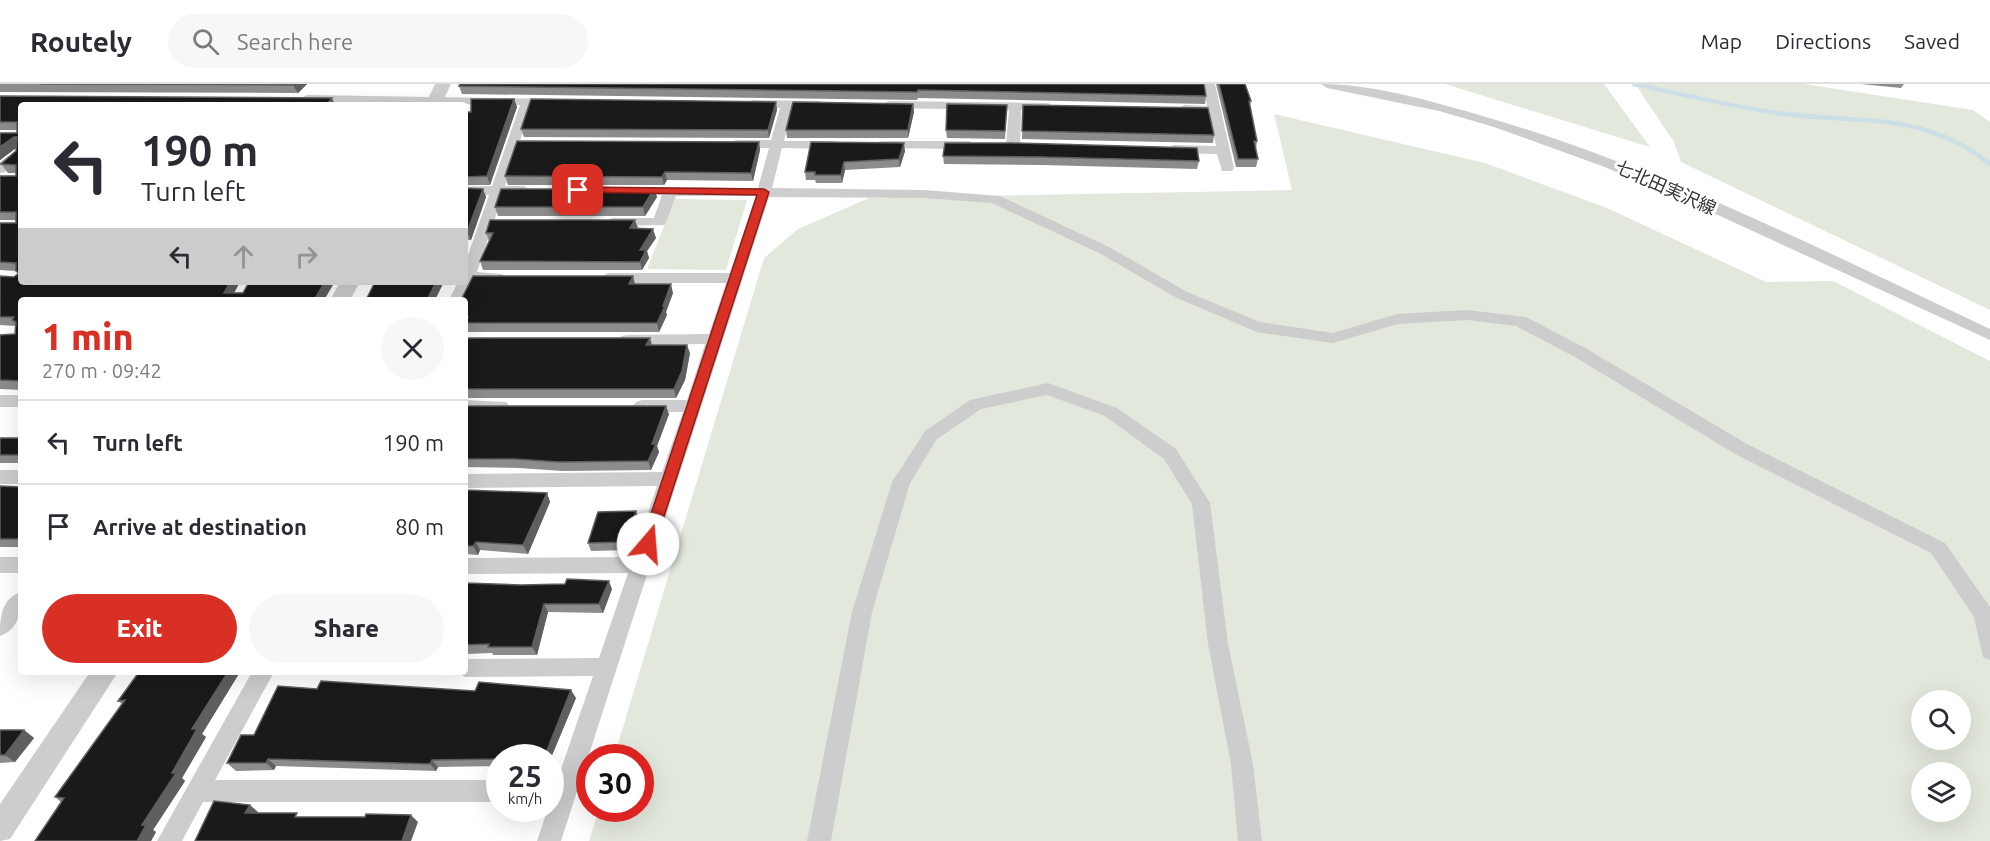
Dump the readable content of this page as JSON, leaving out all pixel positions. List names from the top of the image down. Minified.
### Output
{"streets":{"street":["七北田実沢線"]},"page":{"header":"Routely","search":"Search here","nav":["Map","Directions","Saved"],"turn":["190 m","Turn left"],"heading":["1 min","270 m · 09:42"],"list":[{"name":"Turn left","value":"190 m"},{"name":"Arrive at destination","value":"80 m"}],"buttons":["Exit","Share"],"speed":"25 km/h","limit":"30"}}
